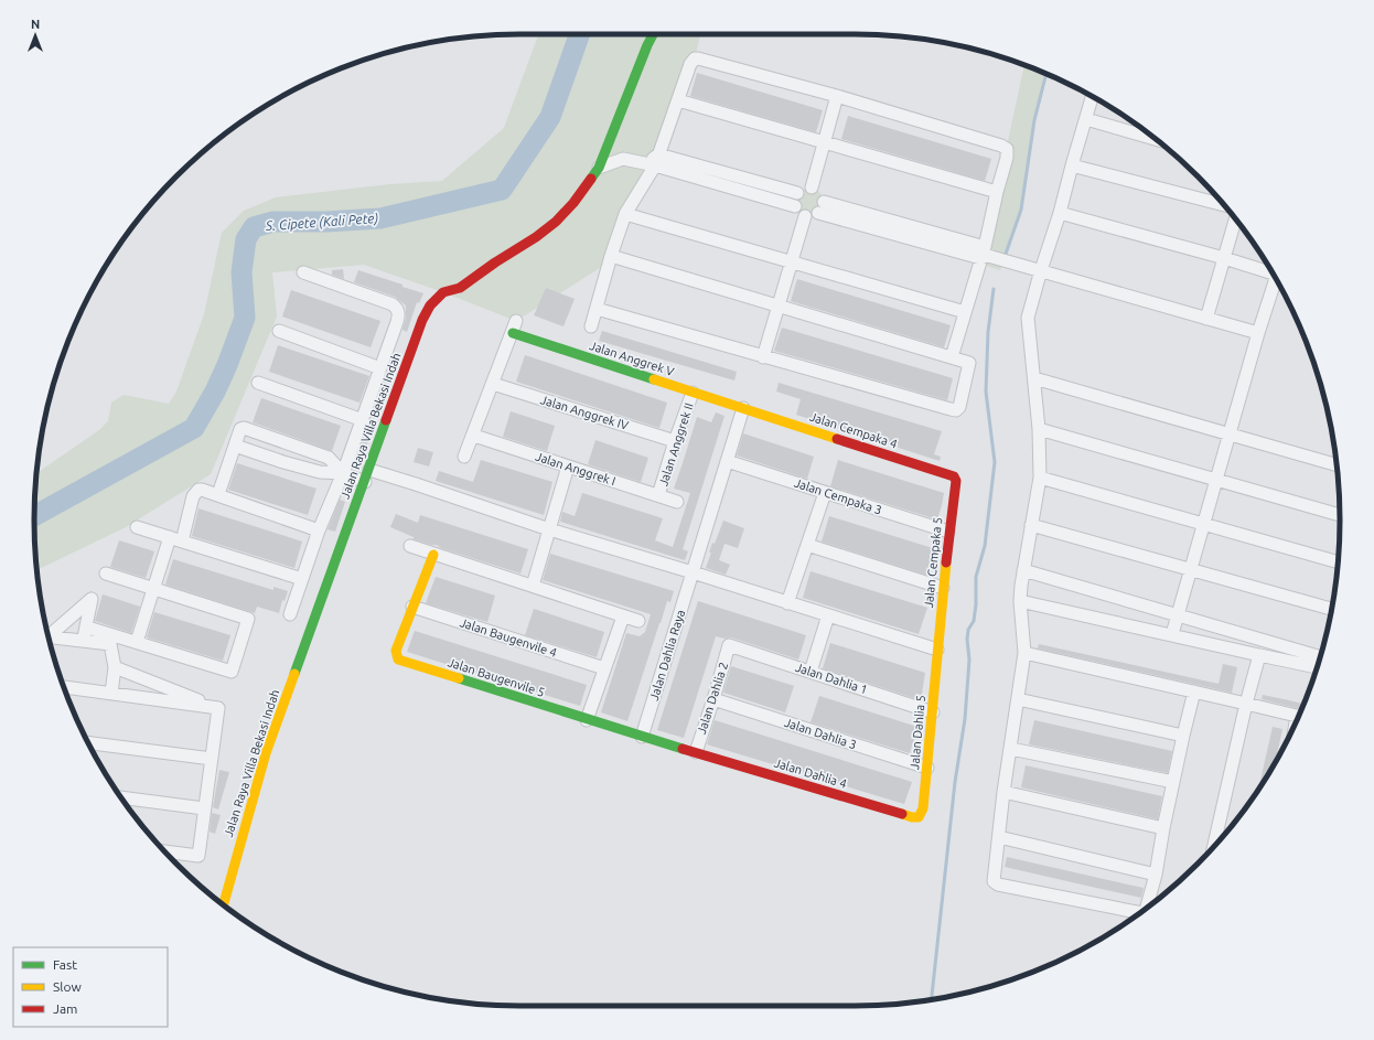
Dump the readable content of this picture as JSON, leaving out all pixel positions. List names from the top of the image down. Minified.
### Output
{"streets":{"street":["Jalan Anggrek V","Jalan Anggrek IV","Jalan Raya Villa Bekasi Indah","Jalan Cempaka 4","Jalan Anggrek II","Jalan Anggrek I","Jalan Cempaka 3","Jalan Cempaka 5","Jalan Baugenvile 4","Jalan Dahlia Raya","Jalan Baugenvile 5","Jalan Dahlia 1","Jalan Dahlia 2","Jalan Dahlia 5","Jalan Dahlia 3","Jalan Dahlia 4"]},"crossings":[["Jalan Anggrek V","Jalan Cempaka 4"],["Jalan Anggrek V","Jalan Anggrek II"],["Jalan Anggrek V","Jalan Dahlia Raya"],["Jalan Anggrek IV","Jalan Anggrek II"],["Jalan Cempaka 4","Jalan Cempaka 5"],["Jalan Cempaka 4","Jalan Dahlia Raya"],["Jalan Anggrek II","Jalan Anggrek I"],["Jalan Cempaka 3","Jalan Cempaka 5"],["Jalan Cempaka 3","Jalan Dahlia Raya"],["Jalan Cempaka 5","Jalan Dahlia 5"],["Jalan Baugenvile 4","Jalan Baugenvile 5"],["Jalan Dahlia Raya","Jalan Baugenvile 5"],["Jalan Dahlia Raya","Jalan Dahlia 4"],["Jalan Baugenvile 5","Jalan Dahlia 4"],["Jalan Dahlia 1","Jalan Dahlia 2"],["Jalan Dahlia 1","Jalan Dahlia 5"],["Jalan Dahlia 2","Jalan Dahlia 3"],["Jalan Dahlia 2","Jalan Dahlia 4"],["Jalan Dahlia 5","Jalan Dahlia 3"],["Jalan Dahlia 5","Jalan Dahlia 4"]],"water":["S. Cipete (Kali Pete)"],"legend":["Fast","Slow","Jam"],"north":"top"}
